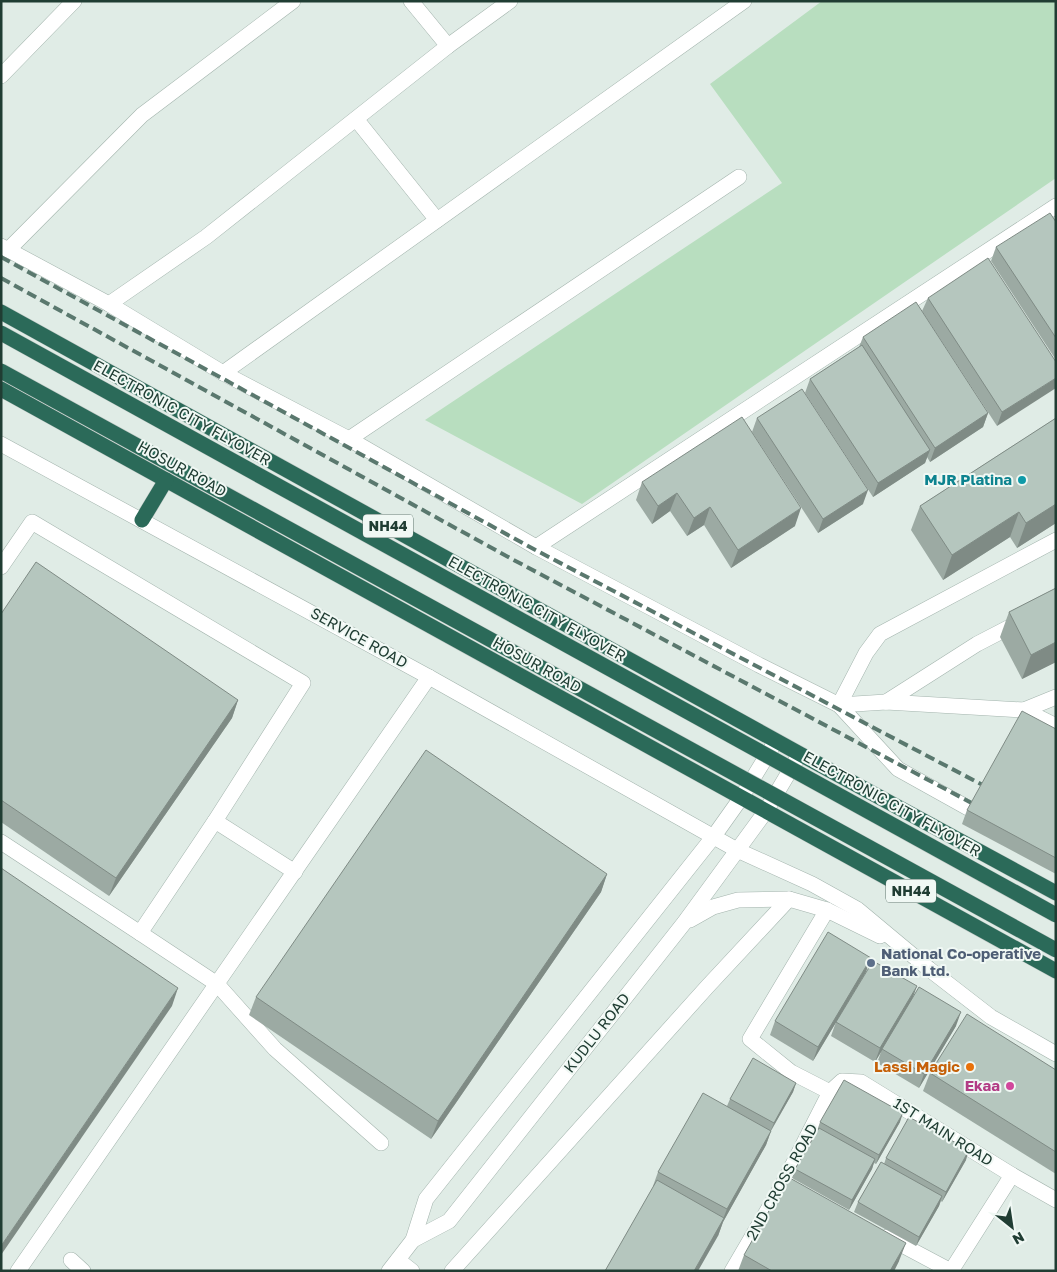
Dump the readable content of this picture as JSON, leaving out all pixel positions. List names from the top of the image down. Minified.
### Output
{"streets":{"highway":["ELECTRONIC CITY FLYOVER","HOSUR ROAD","NH44"],"street":["SERVICE ROAD","KUDLU ROAD","1ST MAIN ROAD","2ND CROSS ROAD"]},"crossings":[["HOSUR ROAD","KUDLU ROAD"],["NH44","KUDLU ROAD"],["SERVICE ROAD","KUDLU ROAD"],["1ST MAIN ROAD","2ND CROSS ROAD"]],"places":["MJR Platina","National Co-operative Bank Ltd.","Lassi Magic","Ekaa"],"north":"bottom right"}
